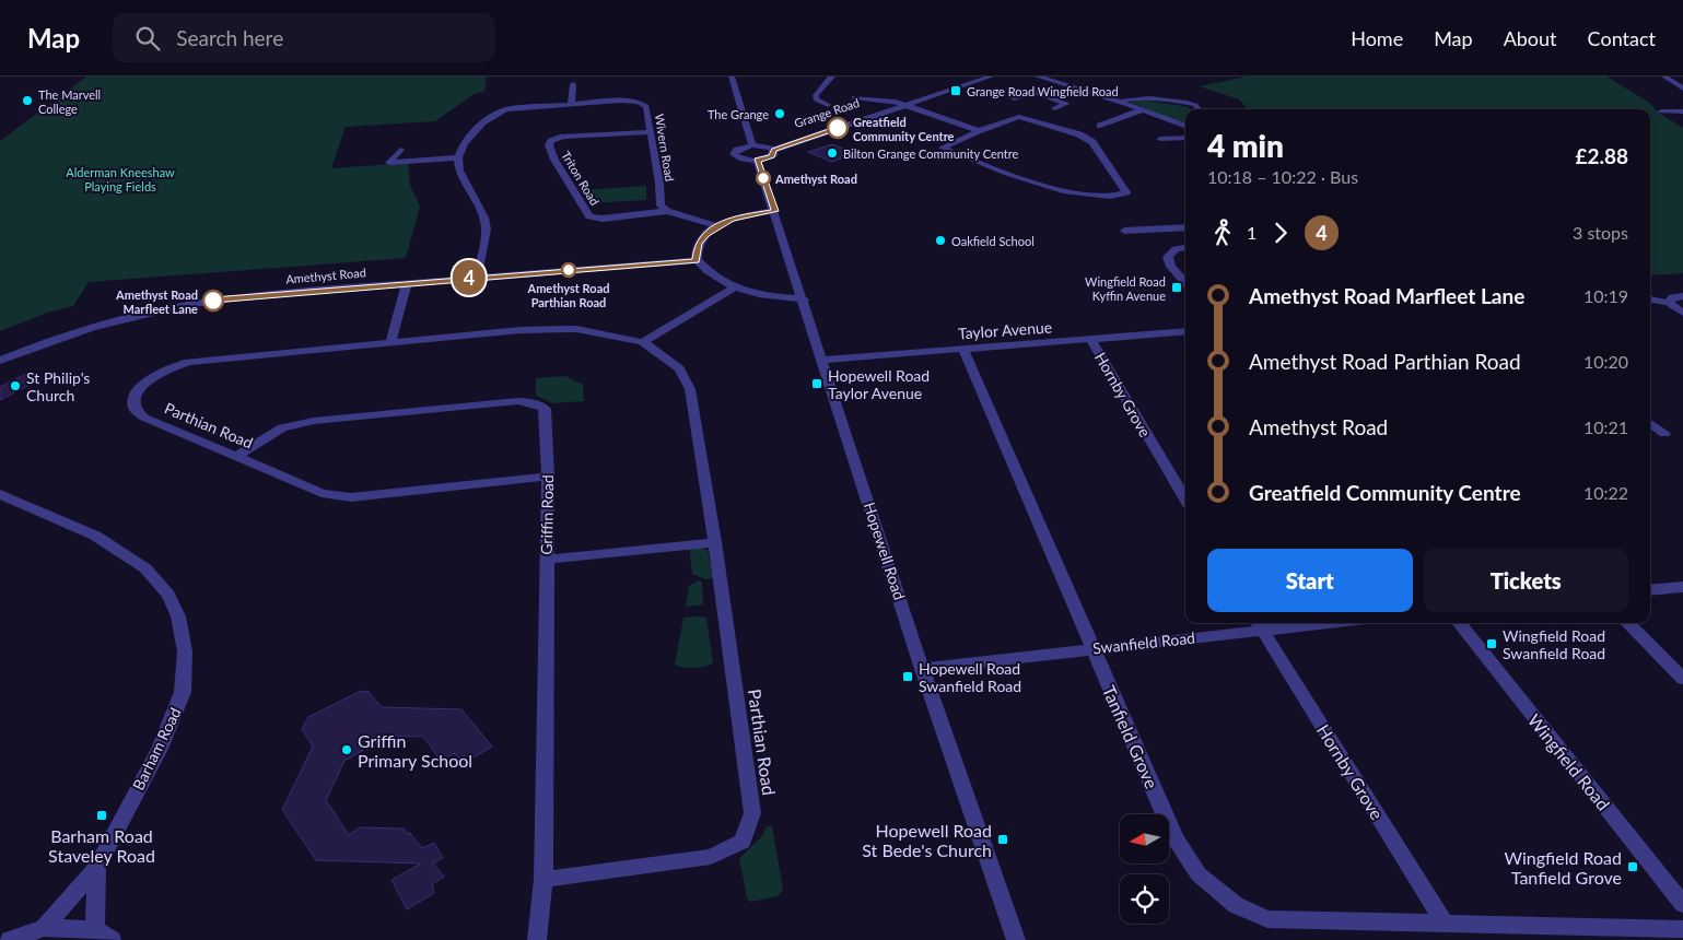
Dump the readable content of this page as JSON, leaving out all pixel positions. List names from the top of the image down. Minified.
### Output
{"streets":{"street":["Grange Road","Wivern Road","Triton Road","Amethyst Road","Taylor Avenue","Hornby Grove","Parthian Road","Griffin Road","Hopewell Road","Swanfield Road","Tanfield Grove","Barham Road","Wingfield Road"]},"crossings":[["Wivern Road","Triton Road"],["Taylor Avenue","Hornby Grove"],["Taylor Avenue","Hopewell Road"],["Taylor Avenue","Tanfield Grove"],["Hornby Grove","Swanfield Road"],["Hornby Grove","Tanfield Grove"],["Parthian Road","Griffin Road"],["Hopewell Road","Swanfield Road"],["Swanfield Road","Tanfield Grove"]],"parks":["Alderman Kneeshaw Playing Fields"],"places":{"transit":["Grange Road Wingfield Road","Wingfield Road Kyffin Avenue","Hopewell Road Taylor Avenue","Wingfield Road Swanfield Road","Hopewell Road Swanfield Road","Barham Road Staveley Road","Hopewell Road St Bede's Church","Wingfield Road Tanfield Grove"],"other":["The Marvell College","The Grange","Greatfield Community Centre","Bilton Grange Community Centre","Amethyst Road","Oakfield School","Amethyst Road Parthian Road","Amethyst Road Marfleet Lane","St Philip's Church","Griffin Primary School"]},"lines":["bus line 4"],"north":"left","page":{"header":"Map","search":"Search here","nav":["Home","Map","About","Contact"],"on_map":"4","heading":["4 min","10:18 – 10:22 · Bus","£2.88"],"legs":["1","4","3 stops"],"list":[{"name":"Amethyst Road Marfleet Lane","value":"10:19"},{"name":"Amethyst Road Parthian Road","value":"10:20"},{"name":"Amethyst Road","value":"10:21"},{"name":"Greatfield Community Centre","value":"10:22"}],"buttons":["Start","Tickets"]}}
